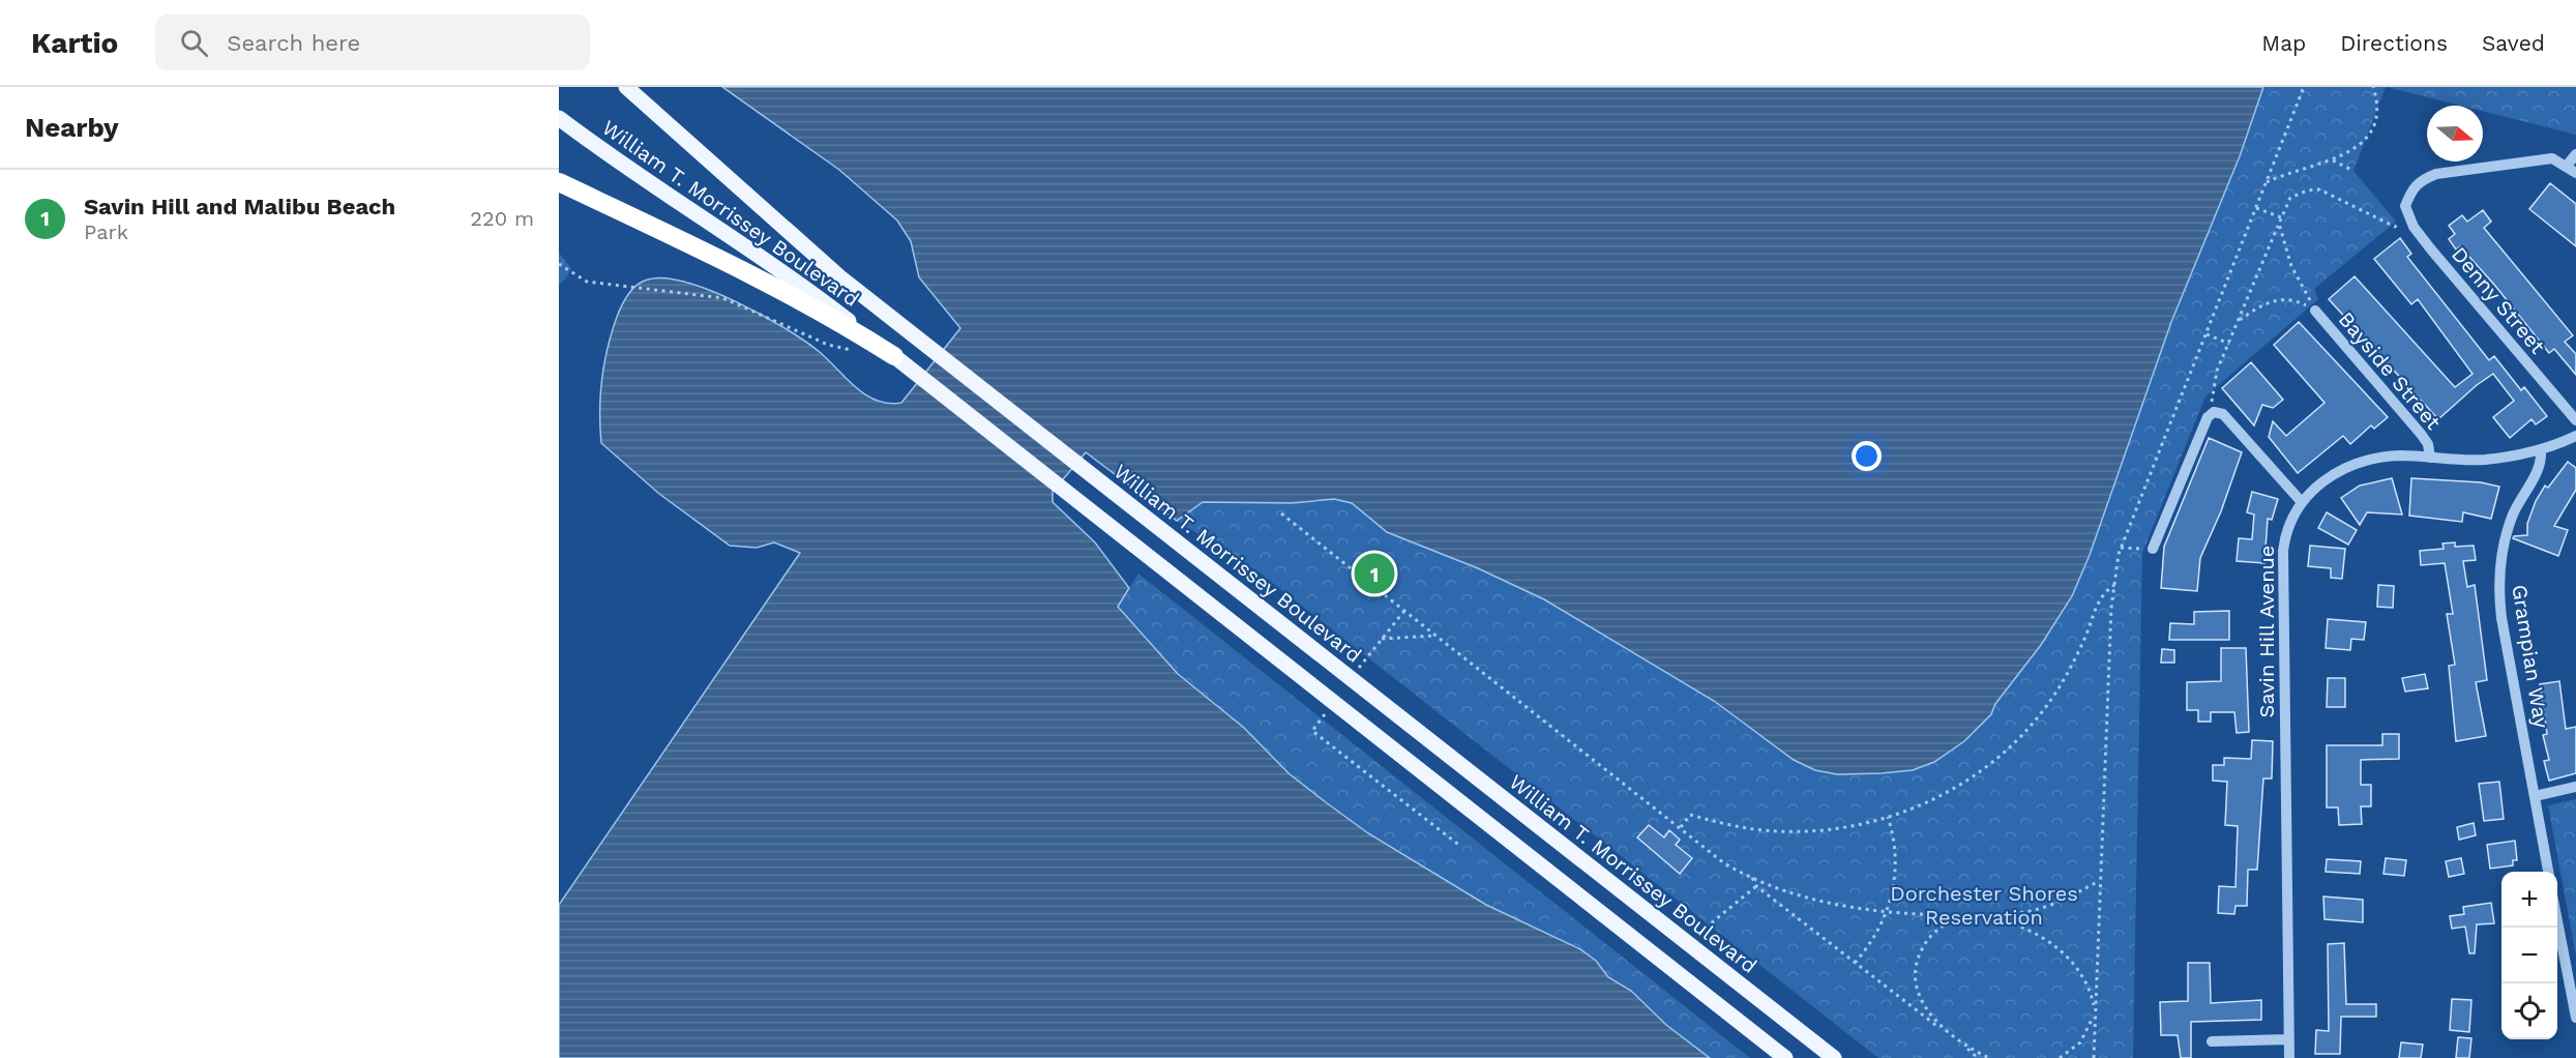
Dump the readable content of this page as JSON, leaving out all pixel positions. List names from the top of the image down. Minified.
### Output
{"streets":{"main road":["William T. Morrissey Boulevard"],"street":["Denny Street","Bayside Street","Savin Hill Avenue","Grampian Way"]},"crossings":[["Bayside Street","Savin Hill Avenue"],["Savin Hill Avenue","Grampian Way"]],"parks":["Dorchester Shores Reservation"],"north":"right","page":{"header":"Kartio","search":"Search here","nav":["Map","Directions","Saved"],"heading":"Nearby","list":[{"mark":"1","name":"Savin Hill and Malibu Beach","note":"Park","value":"220 m"}],"pins":"1","map_buttons":["+","−"]}}
